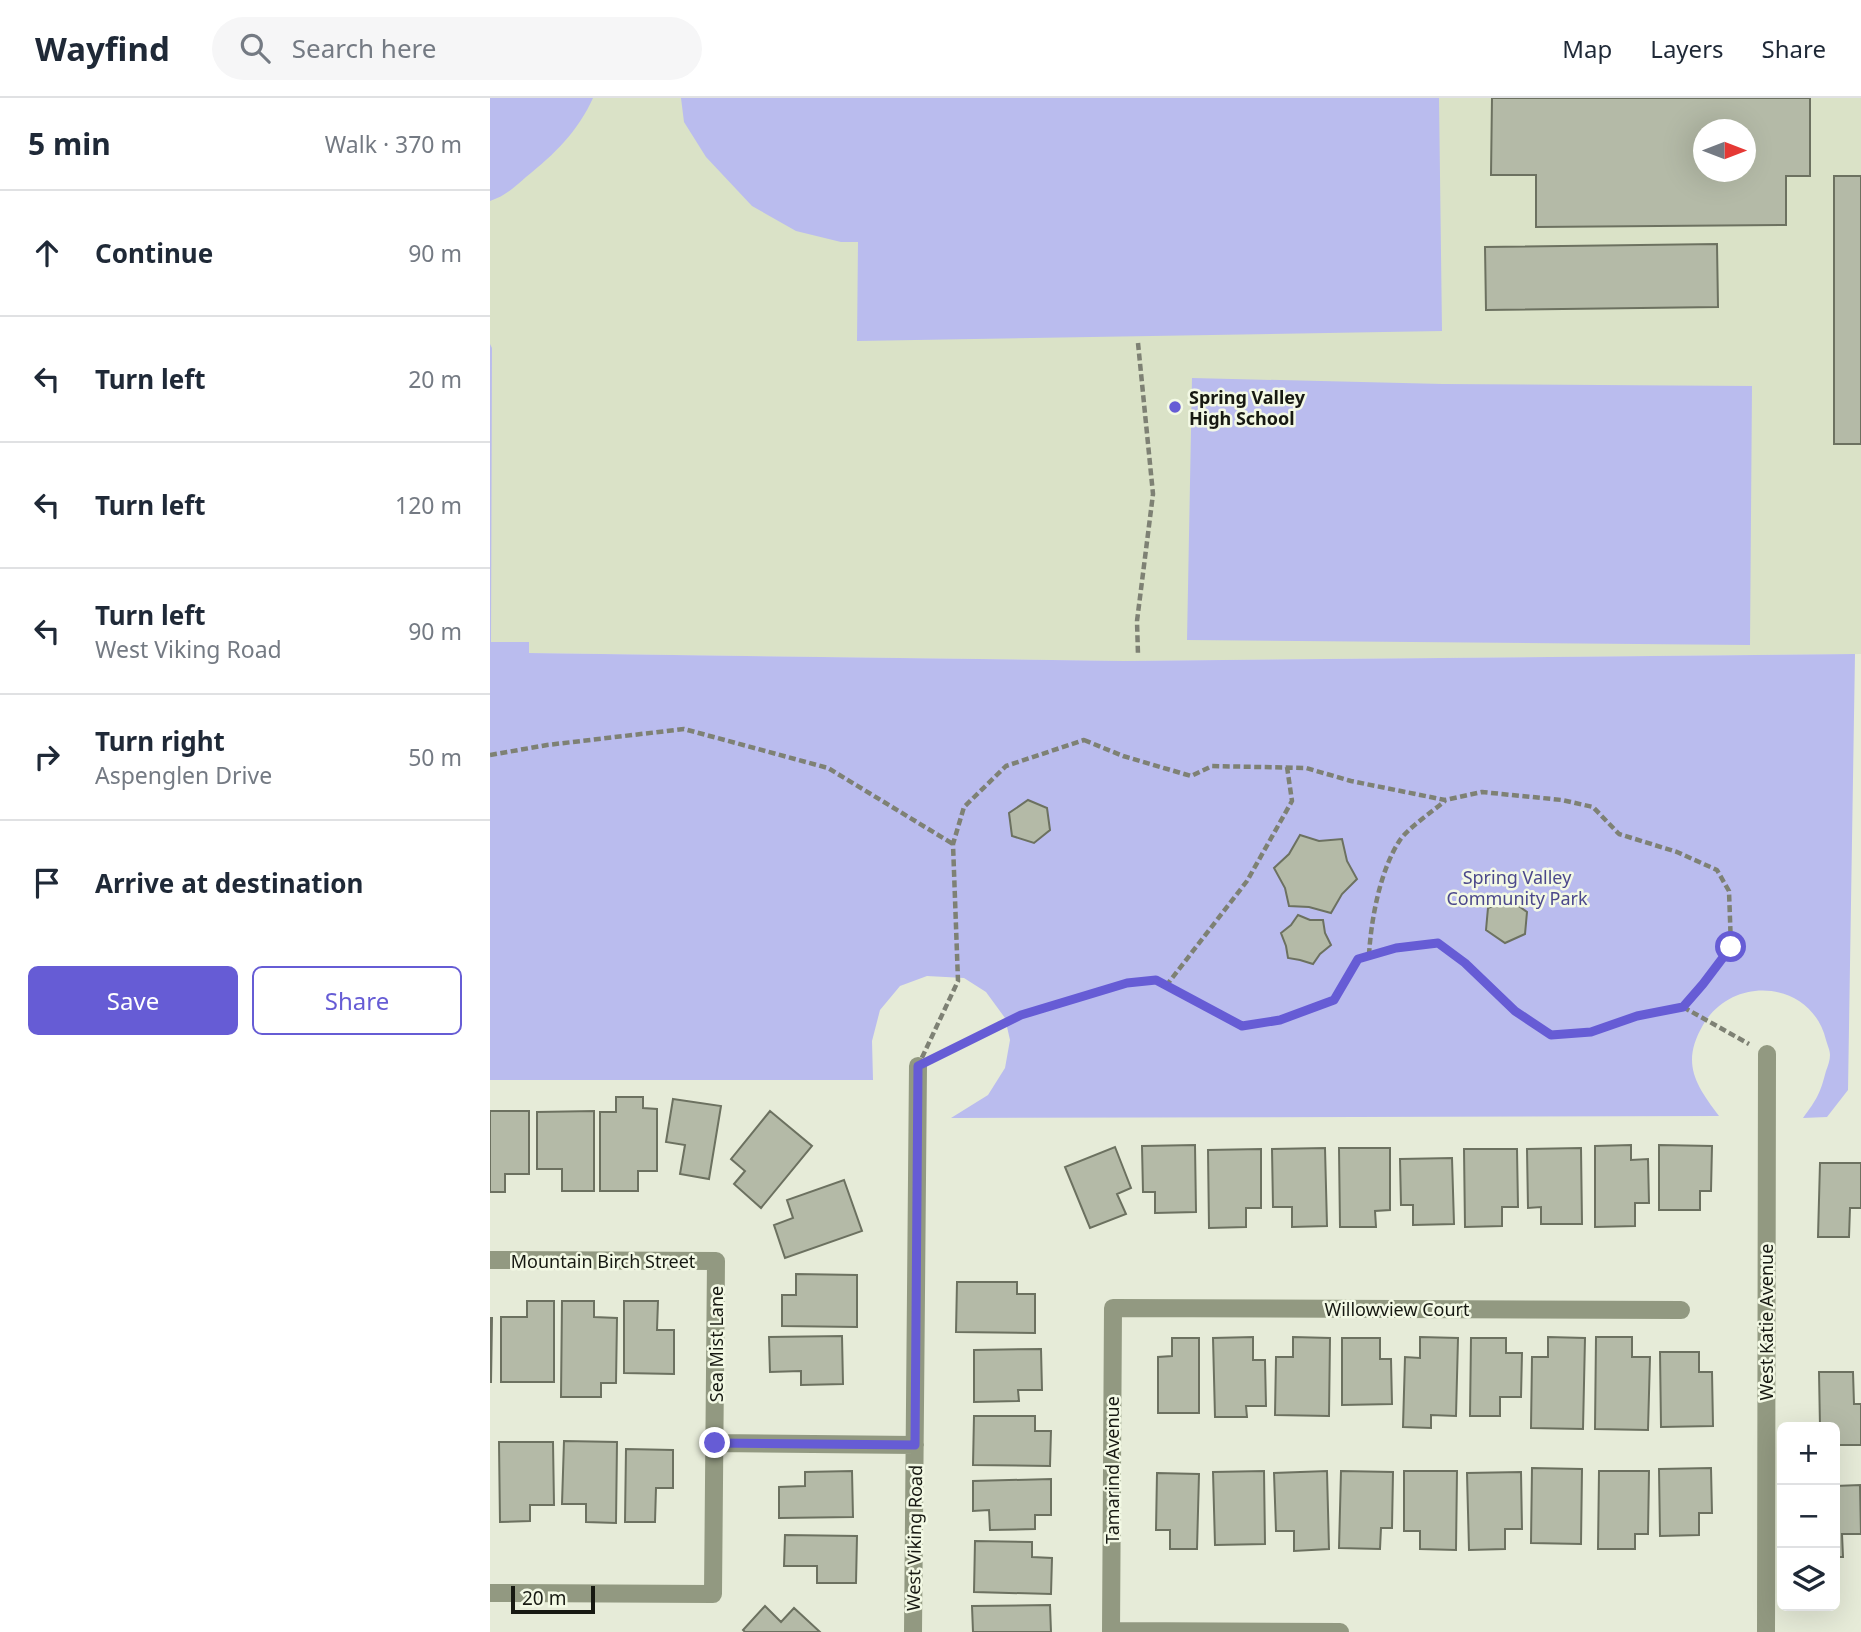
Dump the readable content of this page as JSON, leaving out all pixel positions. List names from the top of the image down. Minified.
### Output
{"streets":{"street":["Mountain Birch Street","Willowview Court","West Katie Avenue","Sea Mist Lane","Tamarind Avenue","West Viking Road"]},"crossings":[["Mountain Birch Street","Sea Mist Lane"],["Willowview Court","Tamarind Avenue"]],"parks":["Spring Valley Community Park"],"places":["Spring Valley High School"],"scale_bar":"20 m","north":"right","page":{"header":"Wayfind","search":"Search here","nav":["Map","Layers","Share"],"heading":["5 min","Walk · 370 m"],"list":[["Continue","90 m"],["Turn left","20 m"],["Turn left","120 m"],["Turn left","West Viking Road","90 m"],["Turn right","Aspenglen Drive","50 m"],"Arrive at destination"],"buttons":["Save","Share"],"map_buttons":["+","−"],"scale":"20 m"}}
